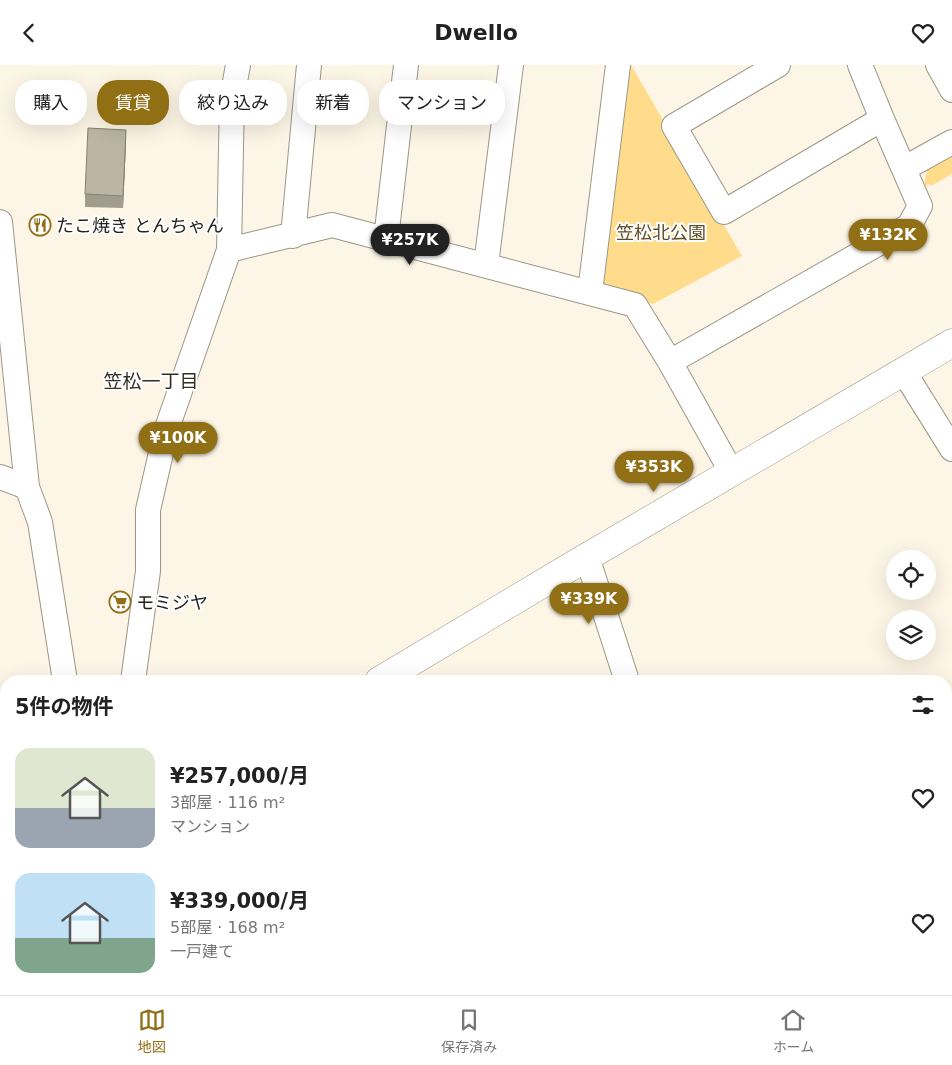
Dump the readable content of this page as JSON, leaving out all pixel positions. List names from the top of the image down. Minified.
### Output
{"districts":["笠松一丁目"],"parks":["笠松北公園"],"places":{"restaurant":["たこ焼き とんちゃん"],"supermarket":["モミジヤ"]},"page":{"header":"Dwello","chip":["購入","賃貸","絞り込み","新着","マンション"],"price":["¥132K","¥257K","¥100K","¥353K","¥339K"],"heading":"5件の物件","list":[{"name":"¥257,000/月","note":"3部屋 · 116 m² · マンション"},{"name":"¥339,000/月","note":"5部屋 · 168 m² · 一戸建て"}],"tabs":["地図","保存済み","ホーム"]}}
